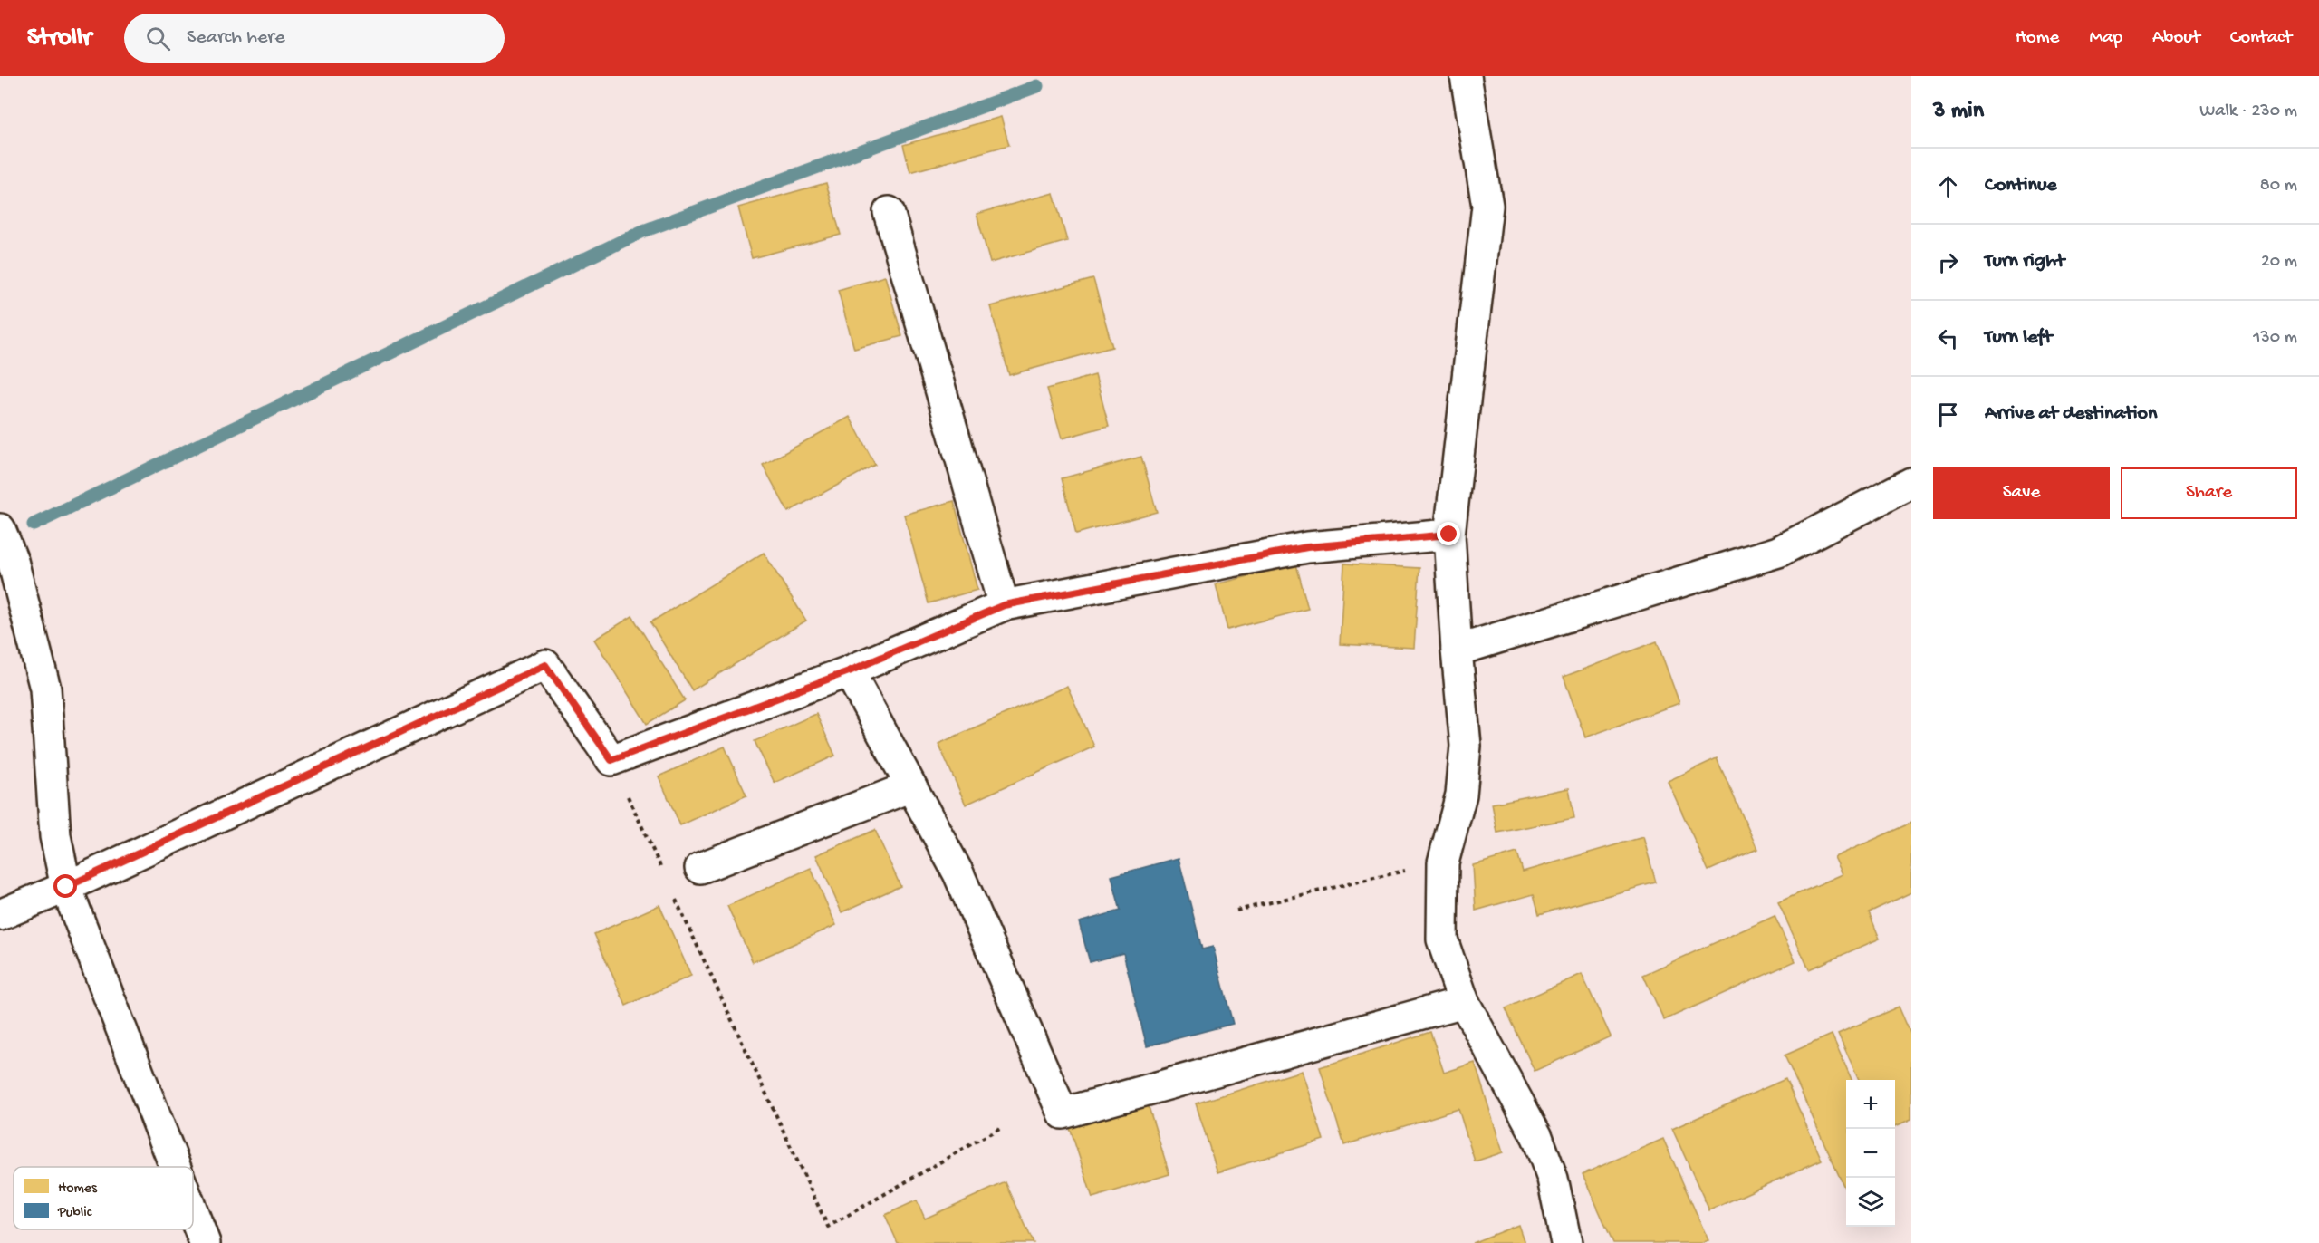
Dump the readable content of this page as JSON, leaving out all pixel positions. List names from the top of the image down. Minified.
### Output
{"legend":["Homes","Public"],"page":{"header":"Strollr","search":"Search here","nav":["Home","Map","About","Contact"],"heading":["3 min","Walk · 230 m"],"list":[["Continue","80 m"],["Turn right","20 m"],["Turn left","130 m"],"Arrive at destination"],"buttons":["Save","Share"],"map_buttons":["+","−"]}}
